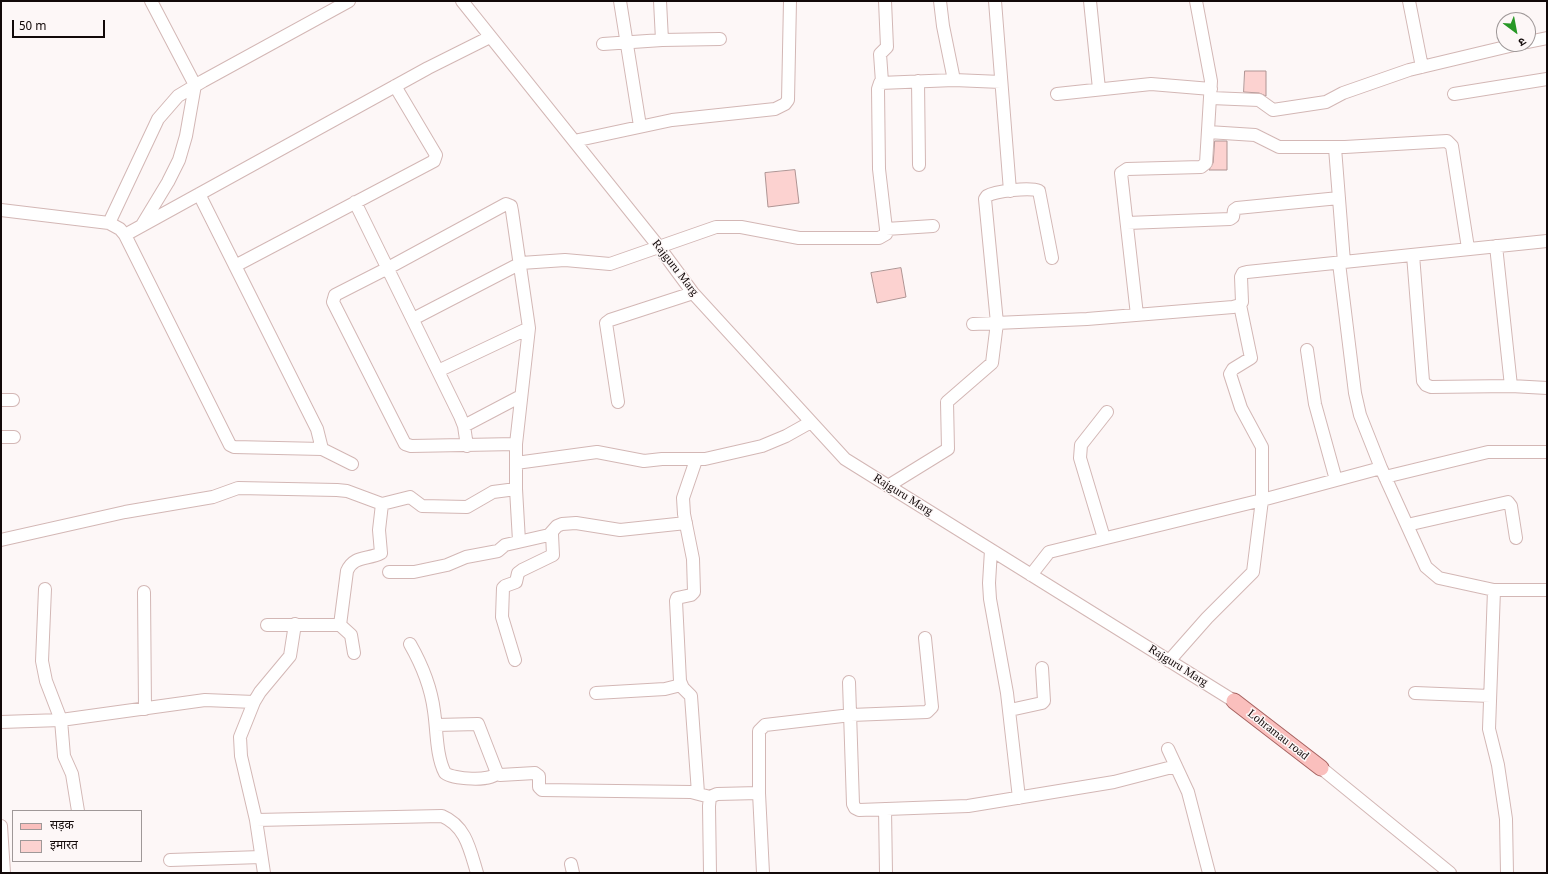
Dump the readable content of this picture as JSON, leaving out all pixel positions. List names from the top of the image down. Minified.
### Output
{"streets":{"main road":["Lohramau road"],"street":["Rajguru Marg"]},"crossings":[["Rajguru Marg","Lohramau road"]],"legend":["सड़क","इमारत"],"scale_bar":"50 m","north":"bottom right"}
